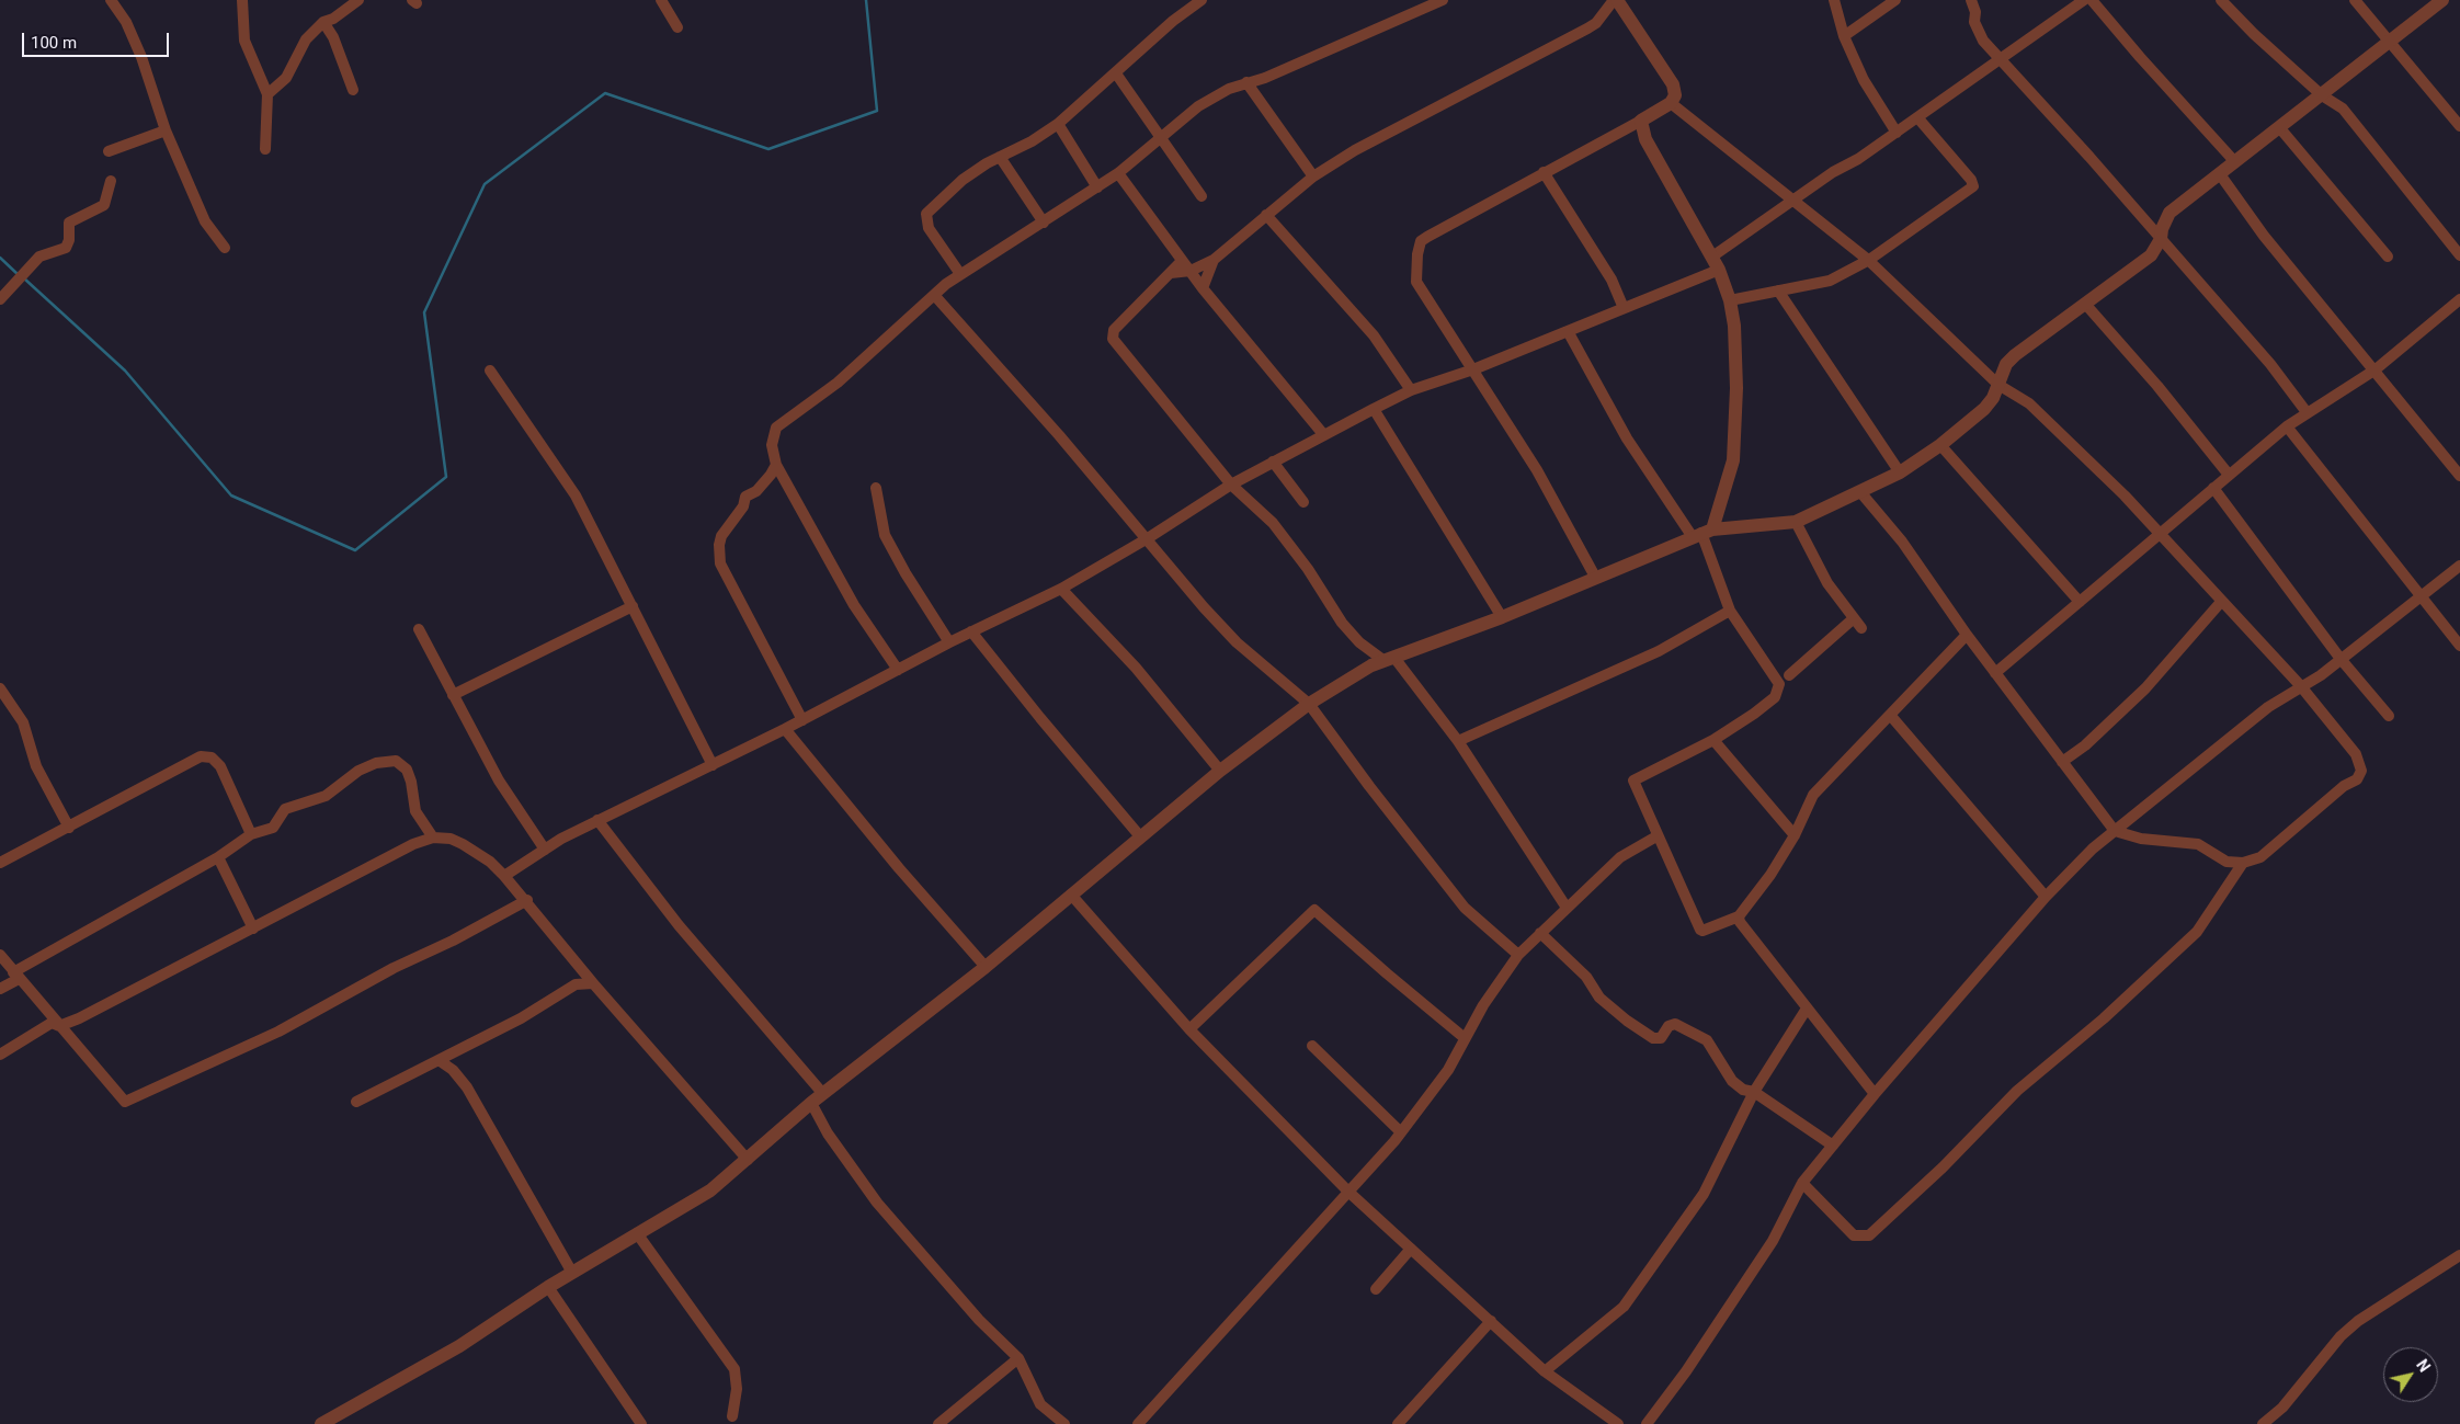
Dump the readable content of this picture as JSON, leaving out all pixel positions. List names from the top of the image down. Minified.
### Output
{"scale_bar":"100 m","north":"top right"}
